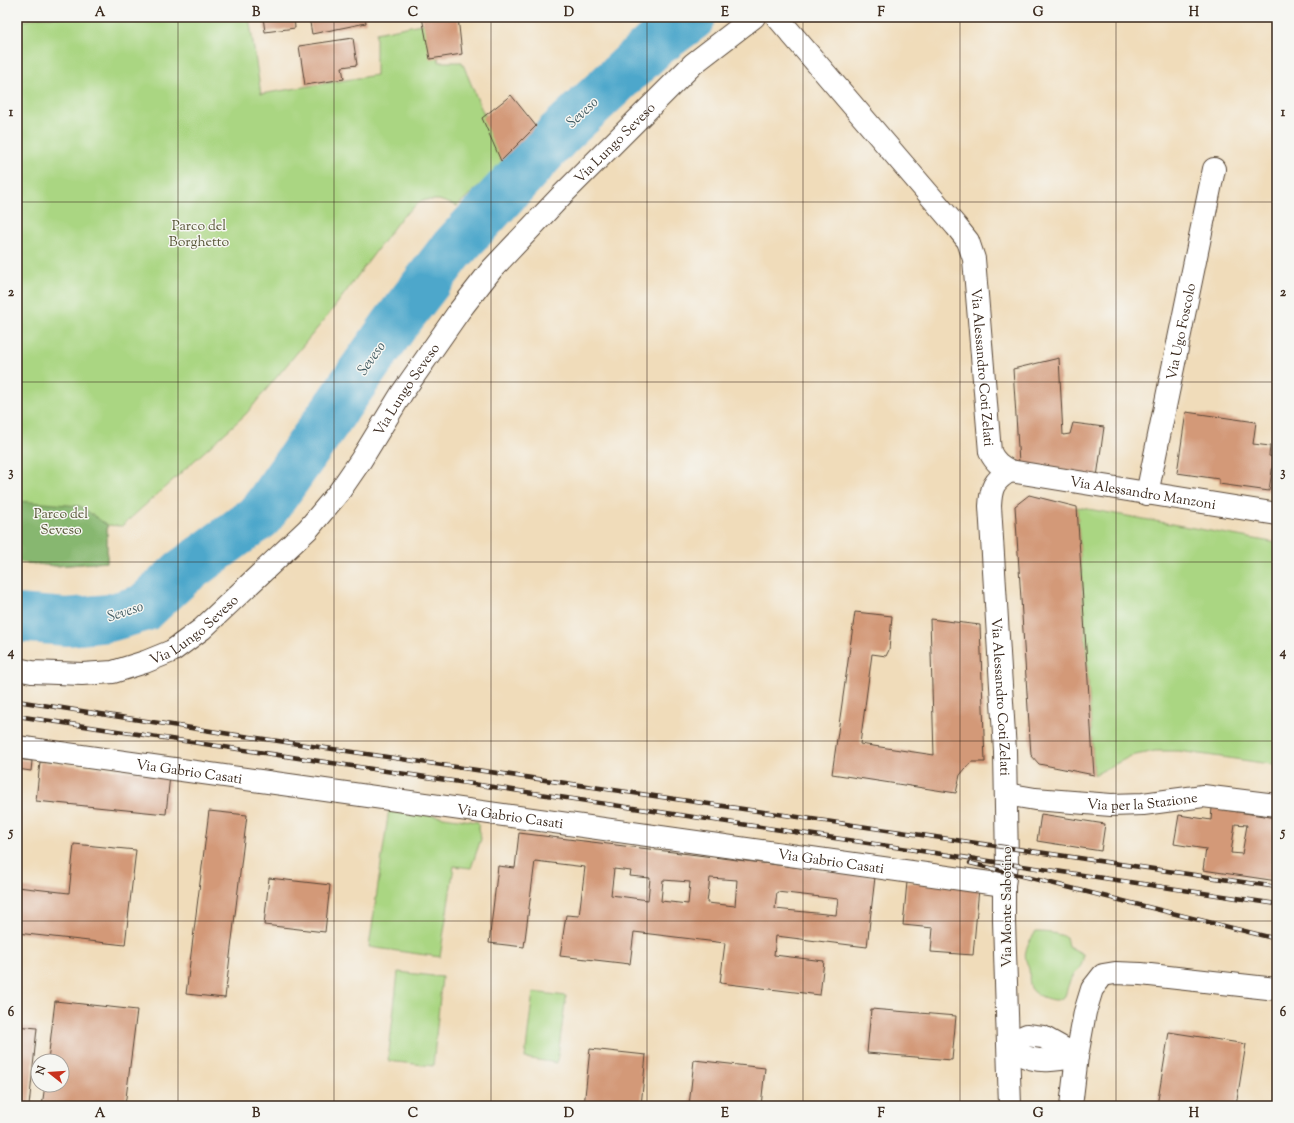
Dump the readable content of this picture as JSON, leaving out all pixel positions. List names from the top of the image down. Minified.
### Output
{"streets":{"street":["Via Lungo Seveso","Via Ugo Foscolo","Via Alessandro Coti Zelati","Via Alessandro Manzoni","Via Gabrio Casati","Via per la Stazione","Via Monte Sabotino"]},"crossings":[["Via Ugo Foscolo","Via Alessandro Manzoni"],["Via Alessandro Coti Zelati","Via Alessandro Manzoni"],["Via Alessandro Coti Zelati","Via per la Stazione"],["Via Alessandro Coti Zelati","Via Monte Sabotino"],["Via Gabrio Casati","Via Monte Sabotino"],["Via per la Stazione","Via Monte Sabotino"]],"water":["Seveso"],"parks":["Parco del Borghetto","Parco del Seveso"],"north":"left","grid":{"columns":["A","B","C","D","E","F","G","H"],"rows":["1","2","3","4","5","6"]}}
